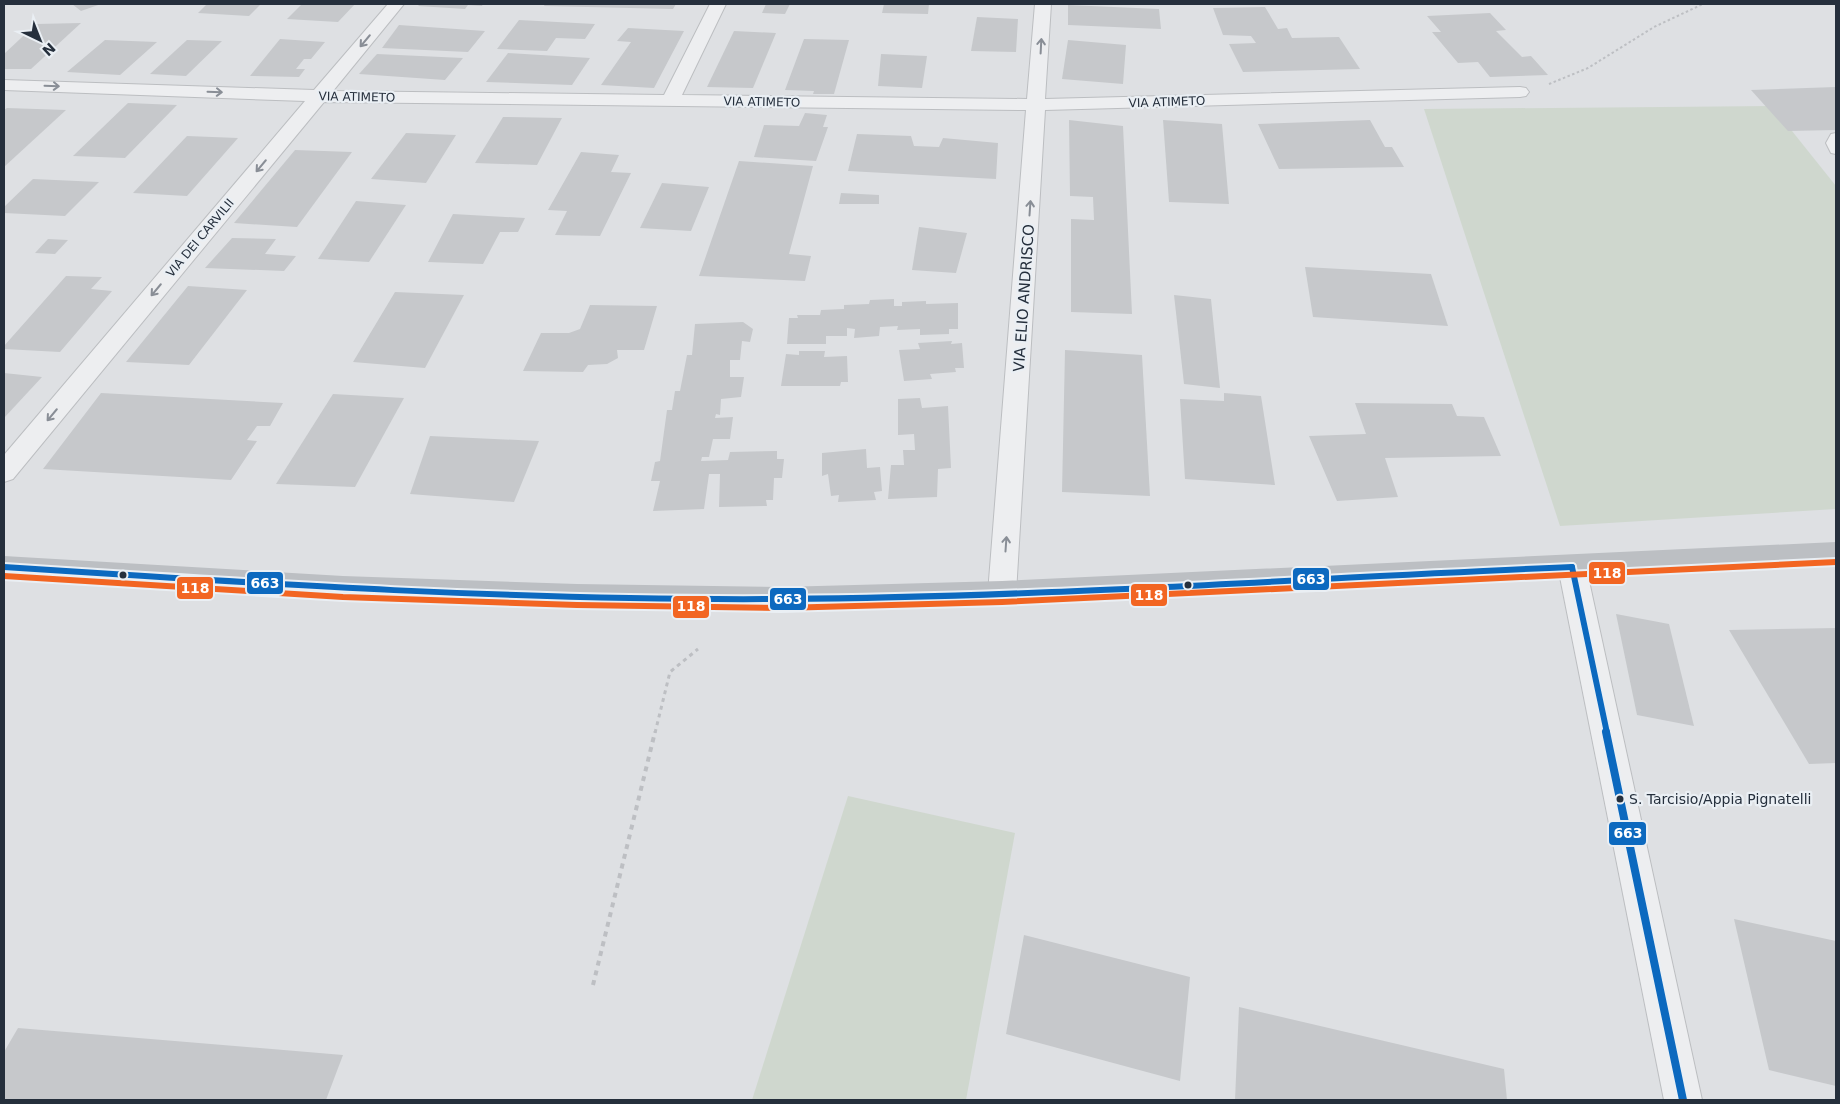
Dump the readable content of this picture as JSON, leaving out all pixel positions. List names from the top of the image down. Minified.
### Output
{"streets":{"street":["VIA ATIMETO","VIA DEI CARVILII","VIA ELIO ANDRISCO"]},"crossings":[["VIA ATIMETO","VIA DEI CARVILII"],["VIA ATIMETO","VIA ELIO ANDRISCO"]],"one_way":["VIA DEI CARVILII","VIA ELIO ANDRISCO"],"places":["S. Tarcisio/Appia Pignatelli"],"lines":["transit line 118","transit line 663"],"north":"bottom right"}
